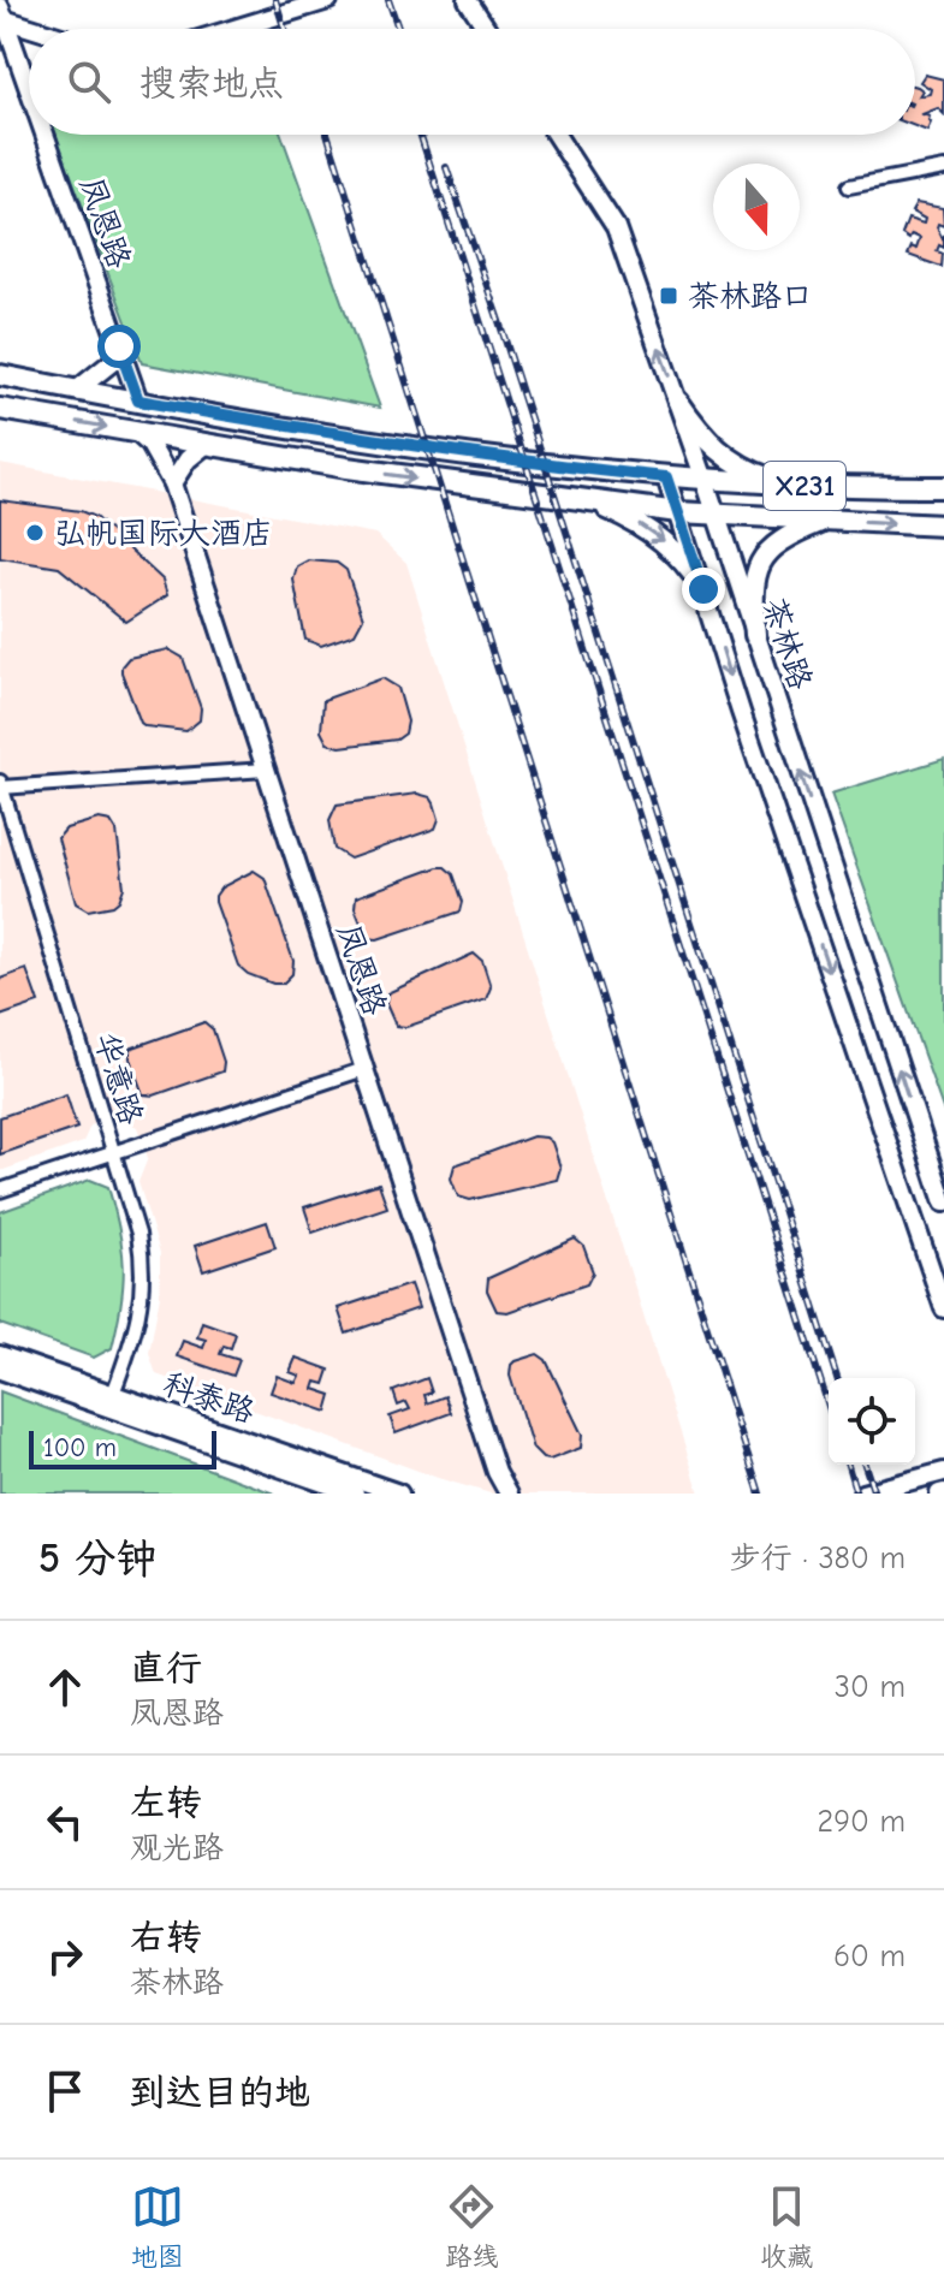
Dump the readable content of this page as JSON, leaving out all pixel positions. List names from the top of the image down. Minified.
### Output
{"streets":{"main road":["X231"],"street":["凤恩路","茶林路","华意路","科泰路"]},"crossings":[["凤恩路","X231"],["X231","茶林路"],["华意路","科泰路"]],"places":{"transit":["茶林路口"],"other":["弘帆国际大酒店"]},"scale_bar":"100 m","north":"bottom","page":{"search":"搜索地点","scale":"100 m","heading":["5 分钟","步行 · 380 m"],"list":[["直行","凤恩路","30 m"],["左转","观光路","290 m"],["右转","茶林路","60 m"],"到达目的地"],"nav":["地图","路线","收藏"]}}
